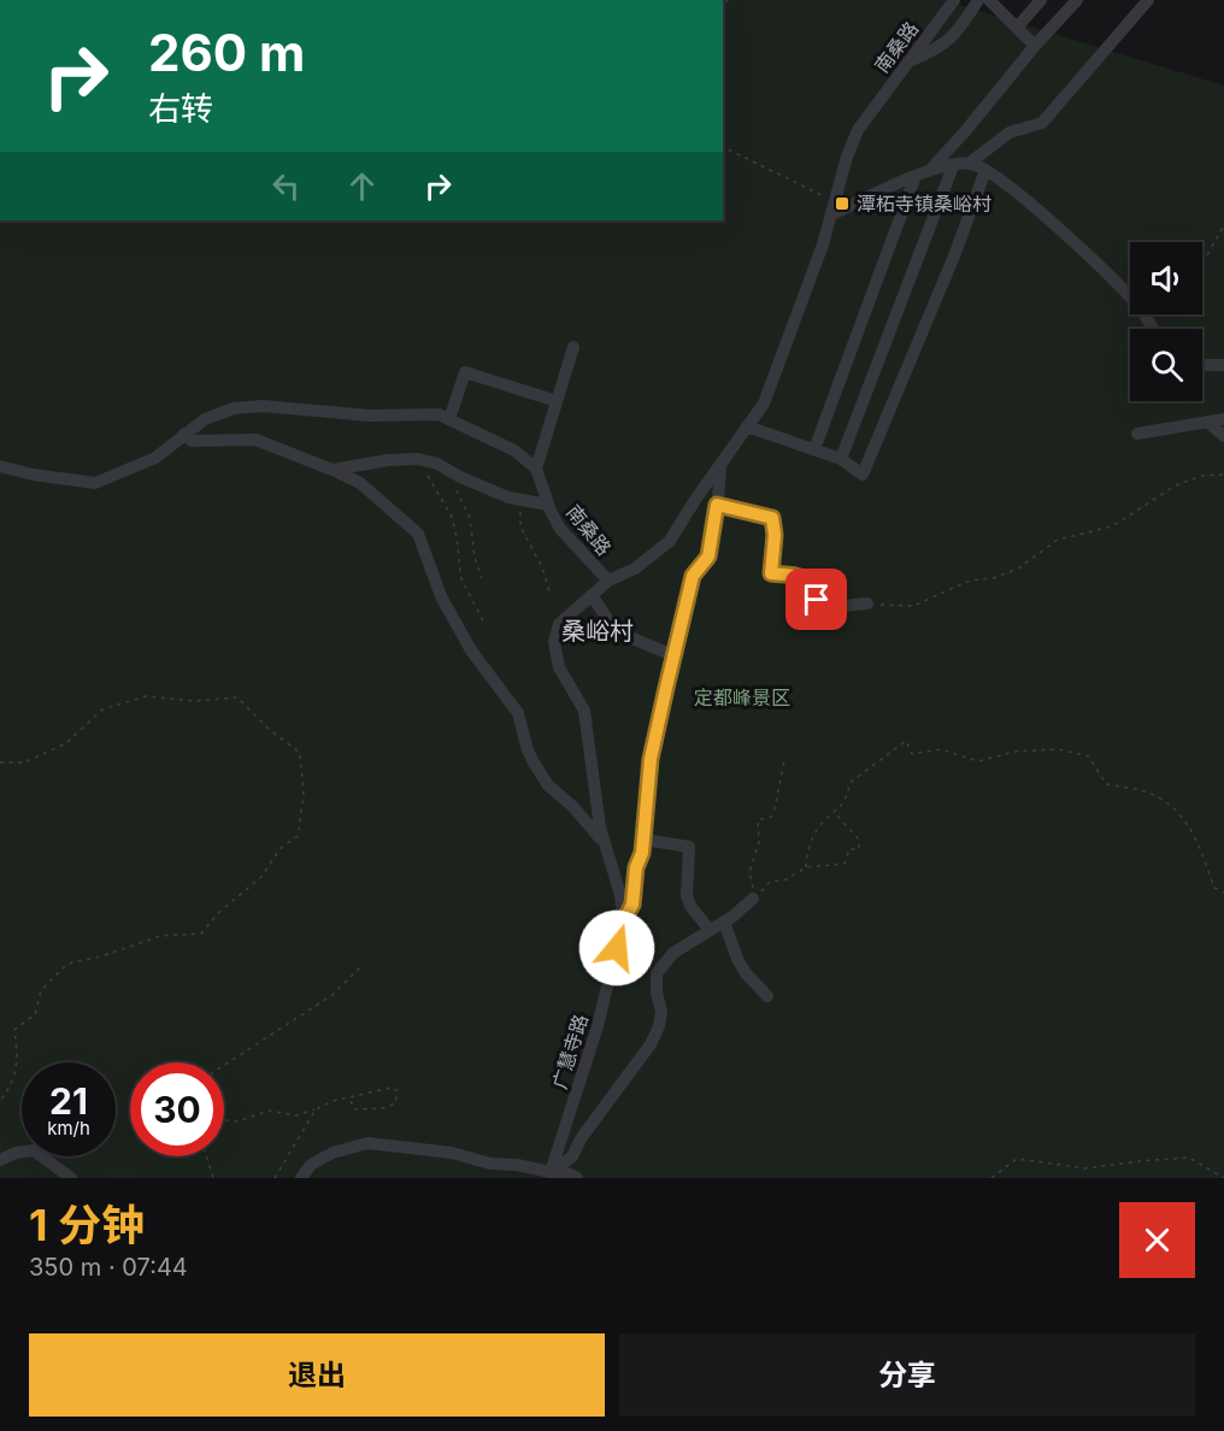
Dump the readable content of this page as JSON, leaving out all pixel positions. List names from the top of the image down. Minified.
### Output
{"streets":{"street":["南桑路","广慧寺路"]},"crossings":[["南桑路","广慧寺路"]],"districts":["桑峪村"],"parks":["定都峰景区"],"places":{"transit":["潭柘寺镇桑峪村"]},"page":{"turn":["260 m","右转"],"speed":"21 km/h","limit":"30","heading":["1 分钟","350 m · 07:44"],"buttons":["退出","分享"]}}
